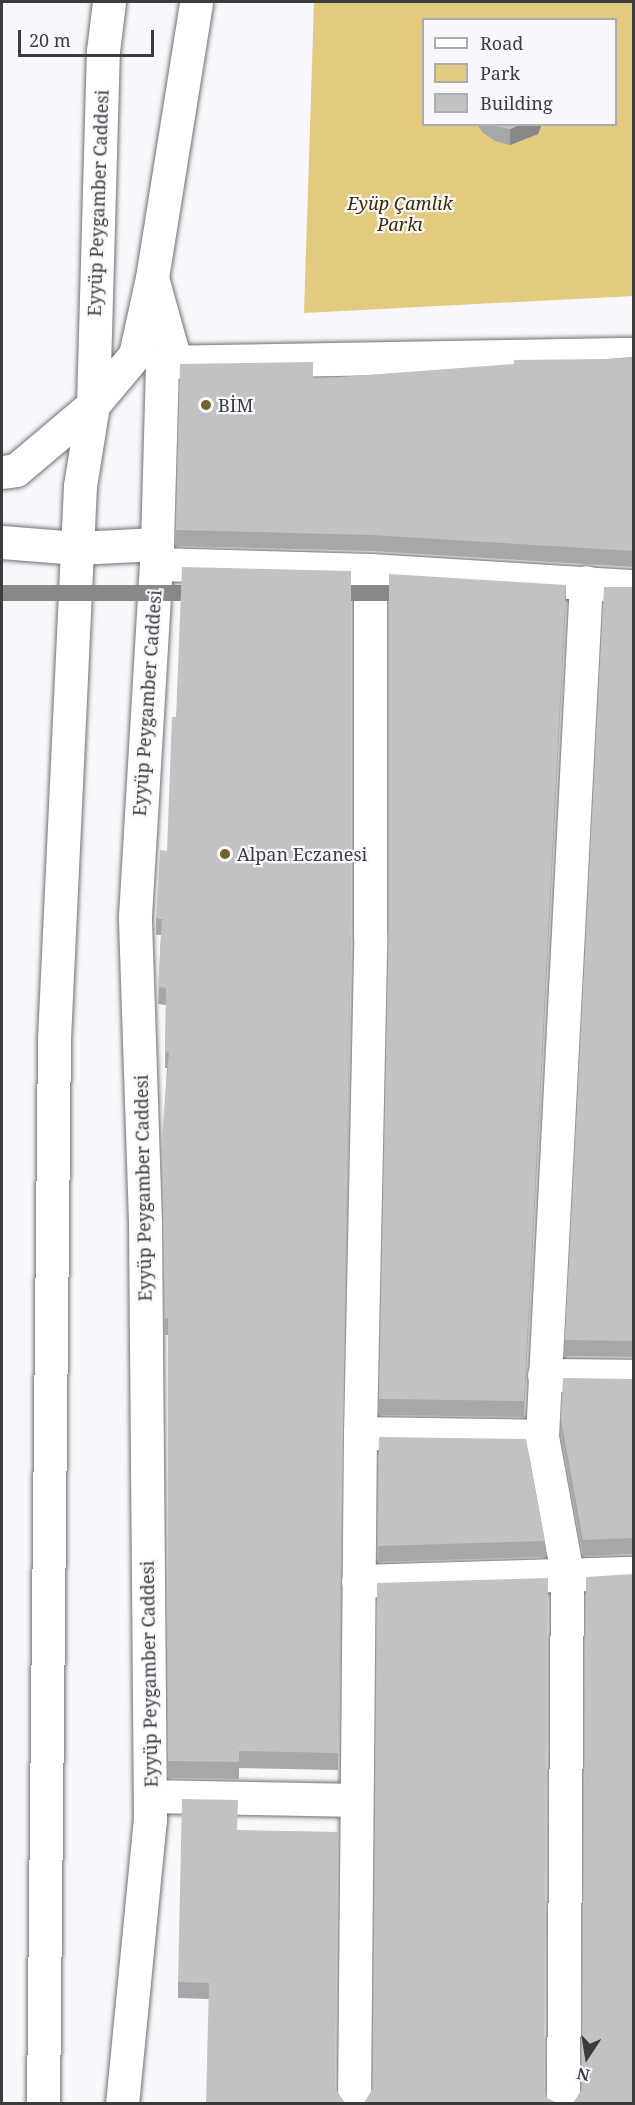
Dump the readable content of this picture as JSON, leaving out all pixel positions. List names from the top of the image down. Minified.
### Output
{"streets":{"street":["Eyyüp Peygamber Caddesi"]},"parks":["Eyüp Çamlık Parkı"],"places":["BİM","Alpan Eczanesi"],"legend":["Road","Park","Building"],"scale_bar":"20 m","north":"bottom"}
